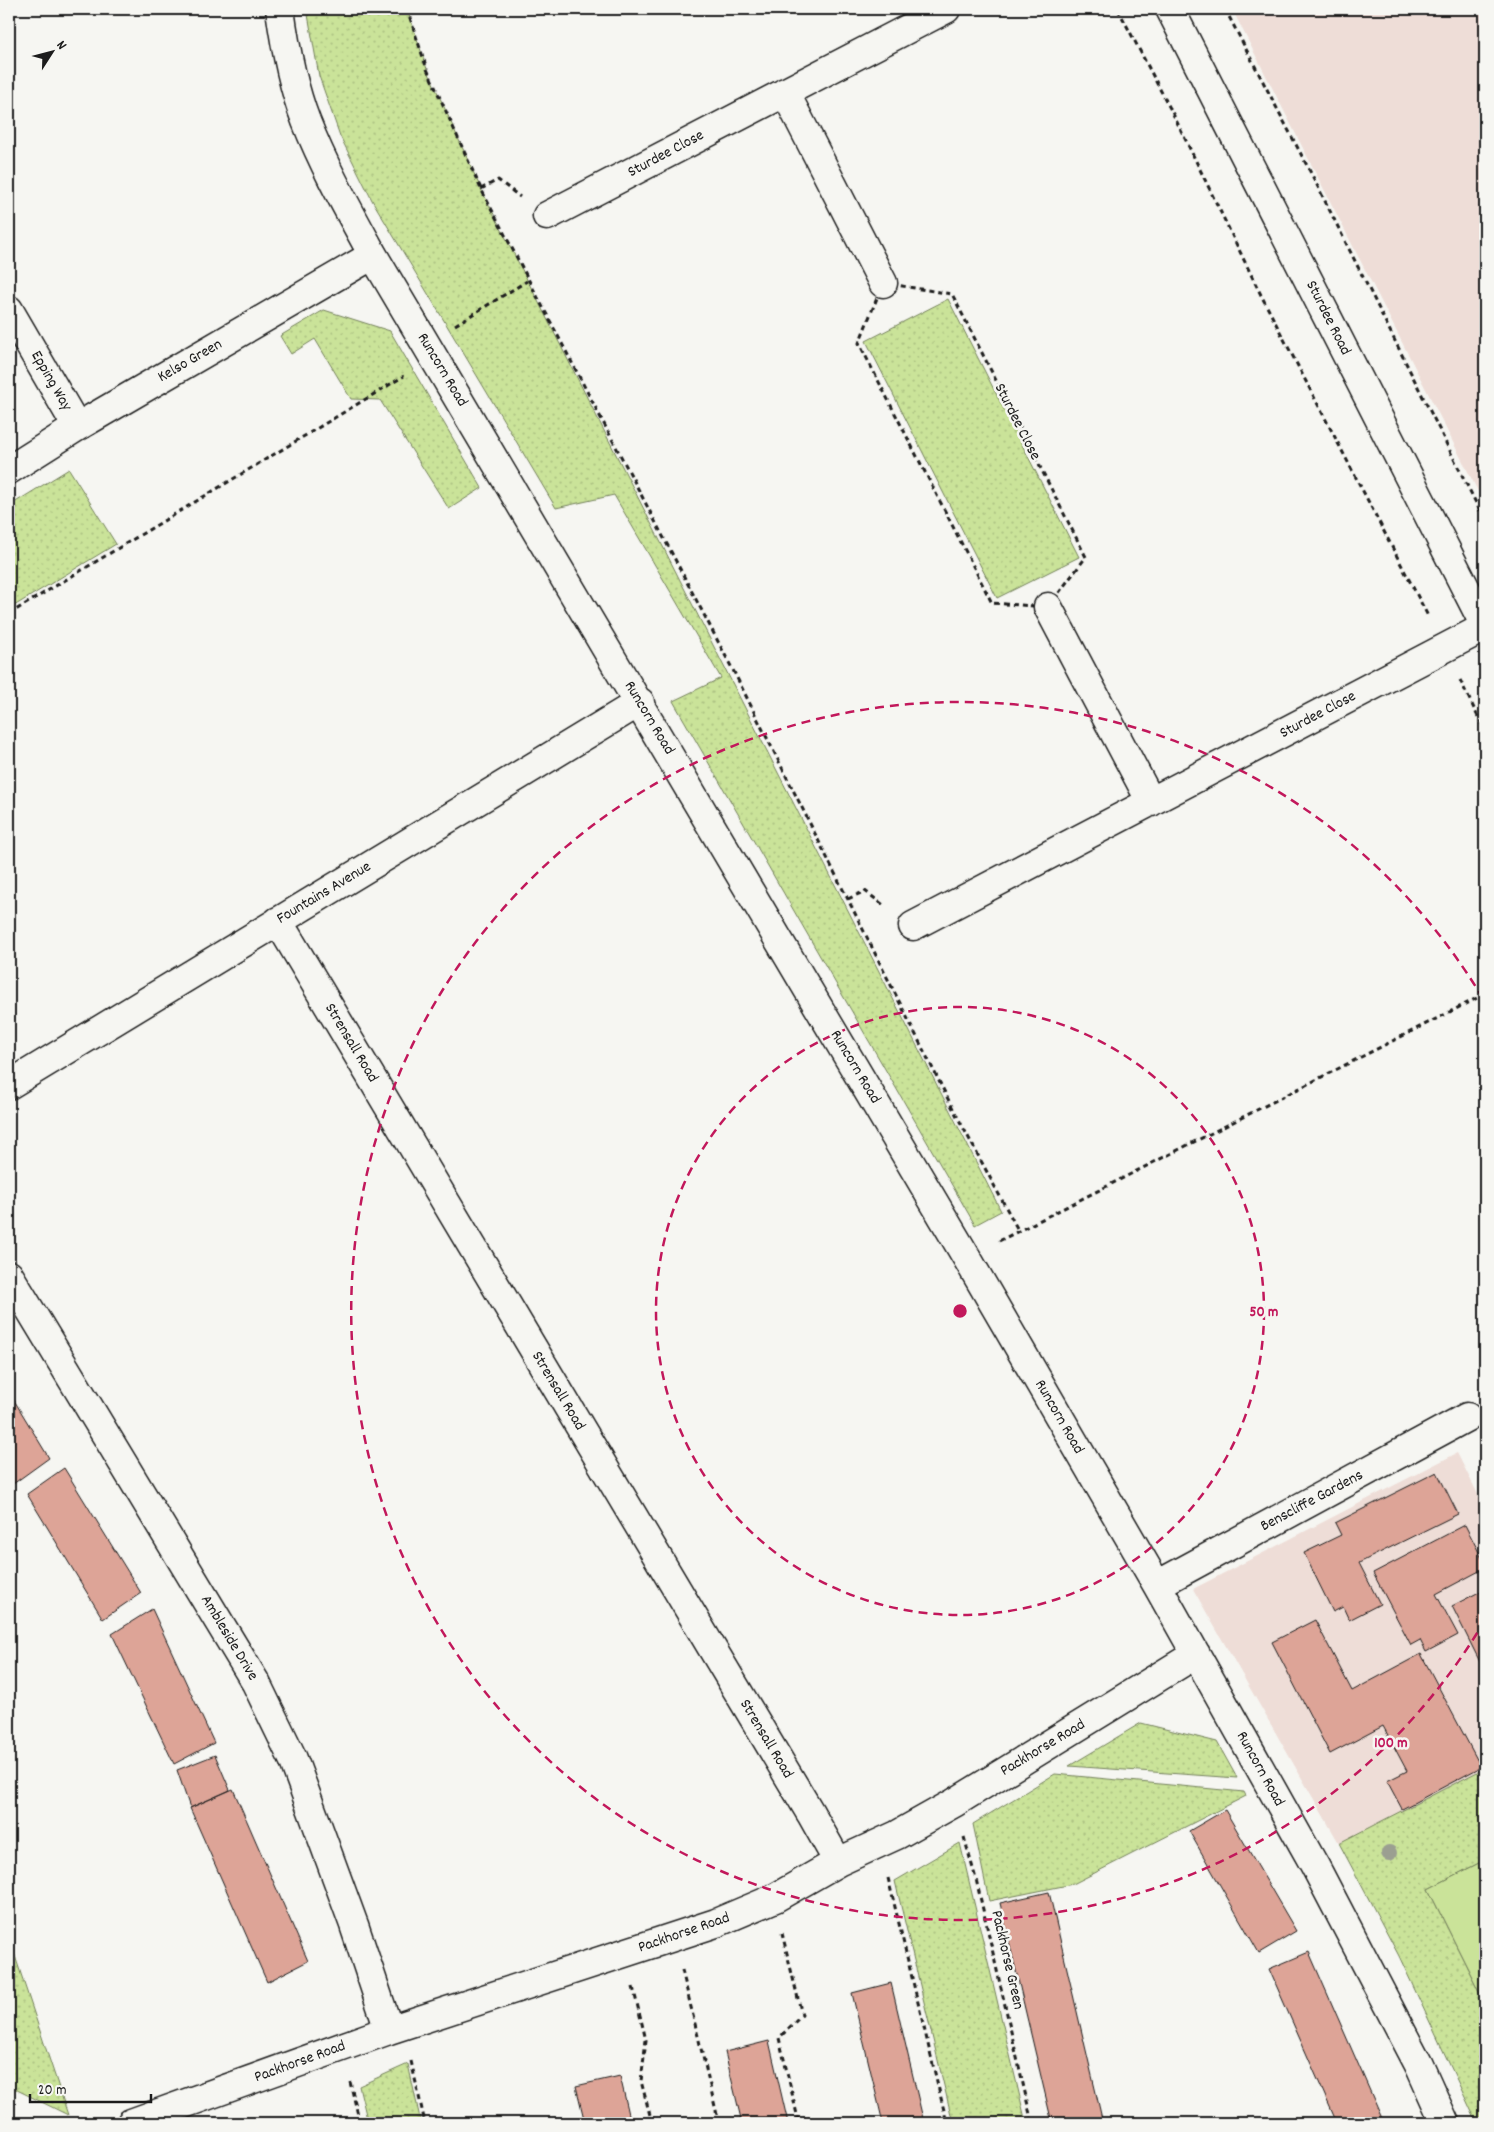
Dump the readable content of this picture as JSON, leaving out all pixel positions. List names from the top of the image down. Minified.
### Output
{"streets":{"street":["Sturdee Close","Sturdee Road","Kelso Green","Runcorn Road","Epping Way","Fountains Avenue","Strensall Road","Benscliffe Gardens","Ambleside Drive","Packhorse Road"],"path":["Packhorse Green"]},"crossings":[["Sturdee Close","Sturdee Road"],["Kelso Green","Runcorn Road"],["Kelso Green","Epping Way"],["Runcorn Road","Fountains Avenue"],["Runcorn Road","Benscliffe Gardens"],["Runcorn Road","Packhorse Road"],["Fountains Avenue","Strensall Road"],["Strensall Road","Packhorse Road"],["Ambleside Drive","Packhorse Road"],["Packhorse Road","Packhorse Green"]],"scale_bar":"20 m","north":"top right","rings":["50 m","100 m"]}
